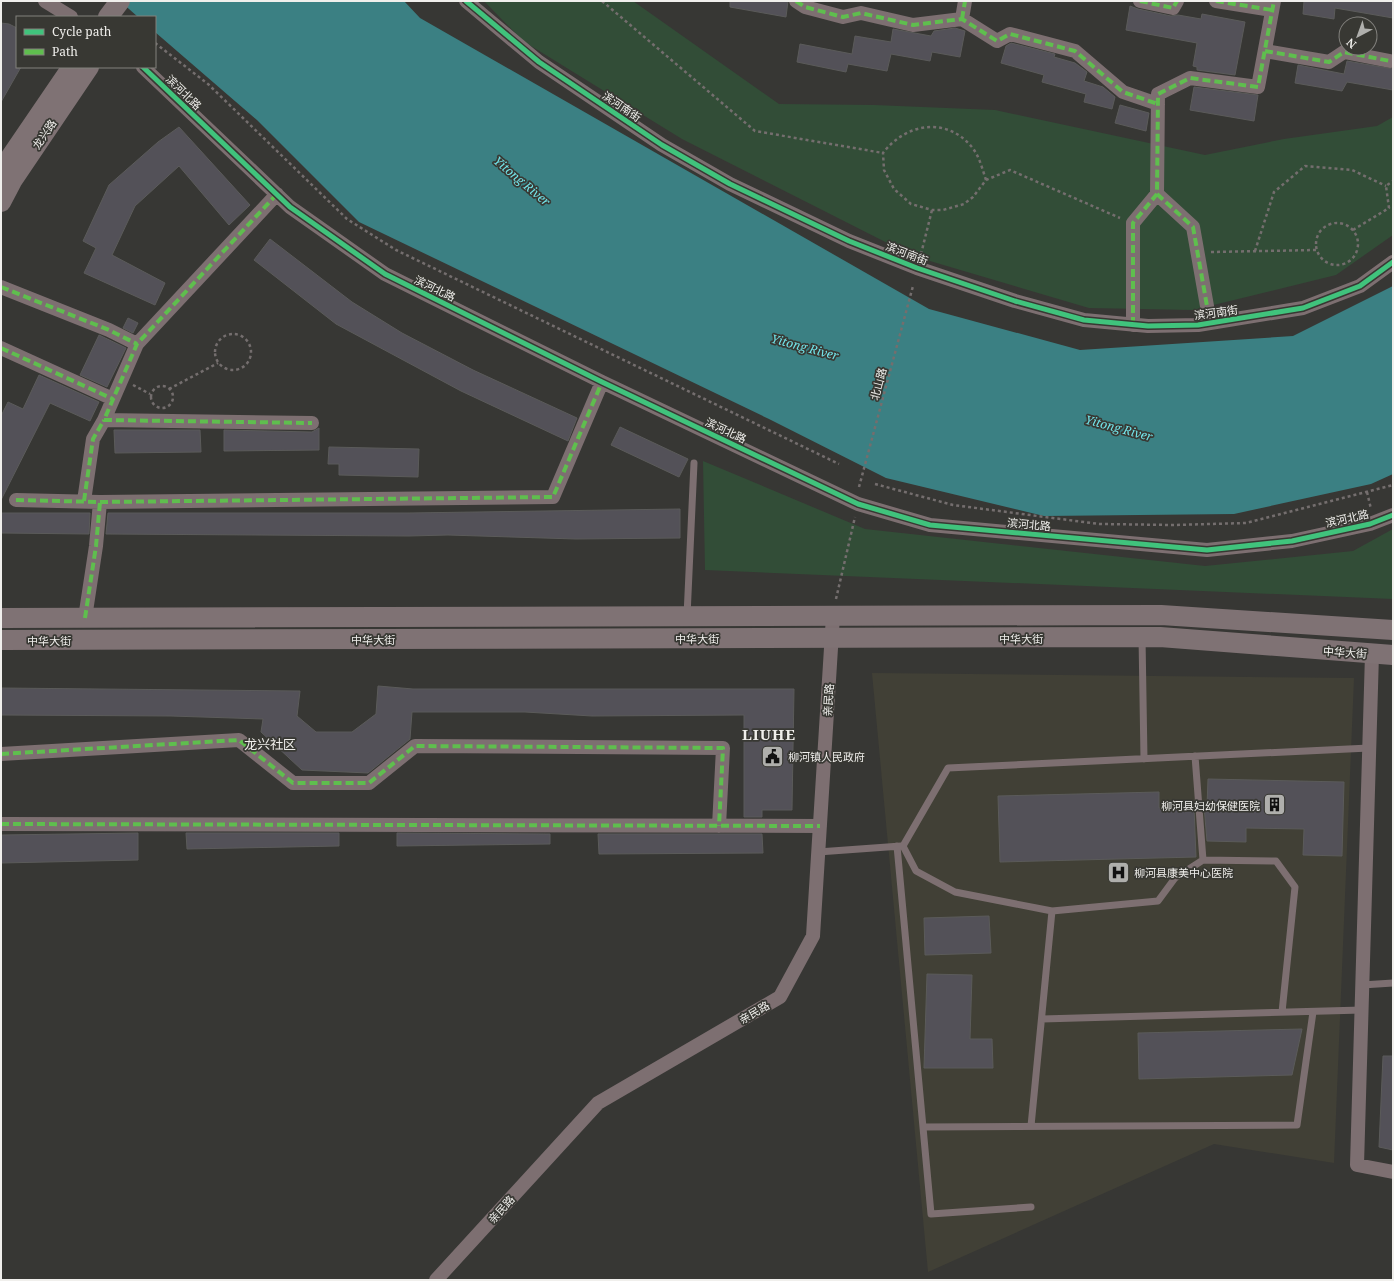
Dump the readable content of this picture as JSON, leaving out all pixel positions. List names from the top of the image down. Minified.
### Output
{"streets":{"main road":["龙兴路","中华大街"],"street":["滨河北路","滨河南街","亲民路"],"path":["北山路"]},"crossings":[["滨河北路","北山路"],["北山路","中华大街"],["北山路","亲民路"],["中华大街","亲民路"]],"districts":["LIUHE","龙兴社区"],"water":["Yitong River"],"places":{"public building":["柳河镇人民政府"],"building":["柳河县妇幼保健医院"],"hospital":["柳河县康美中心医院"]},"legend":["Cycle path","Path"],"north":"bottom left"}
